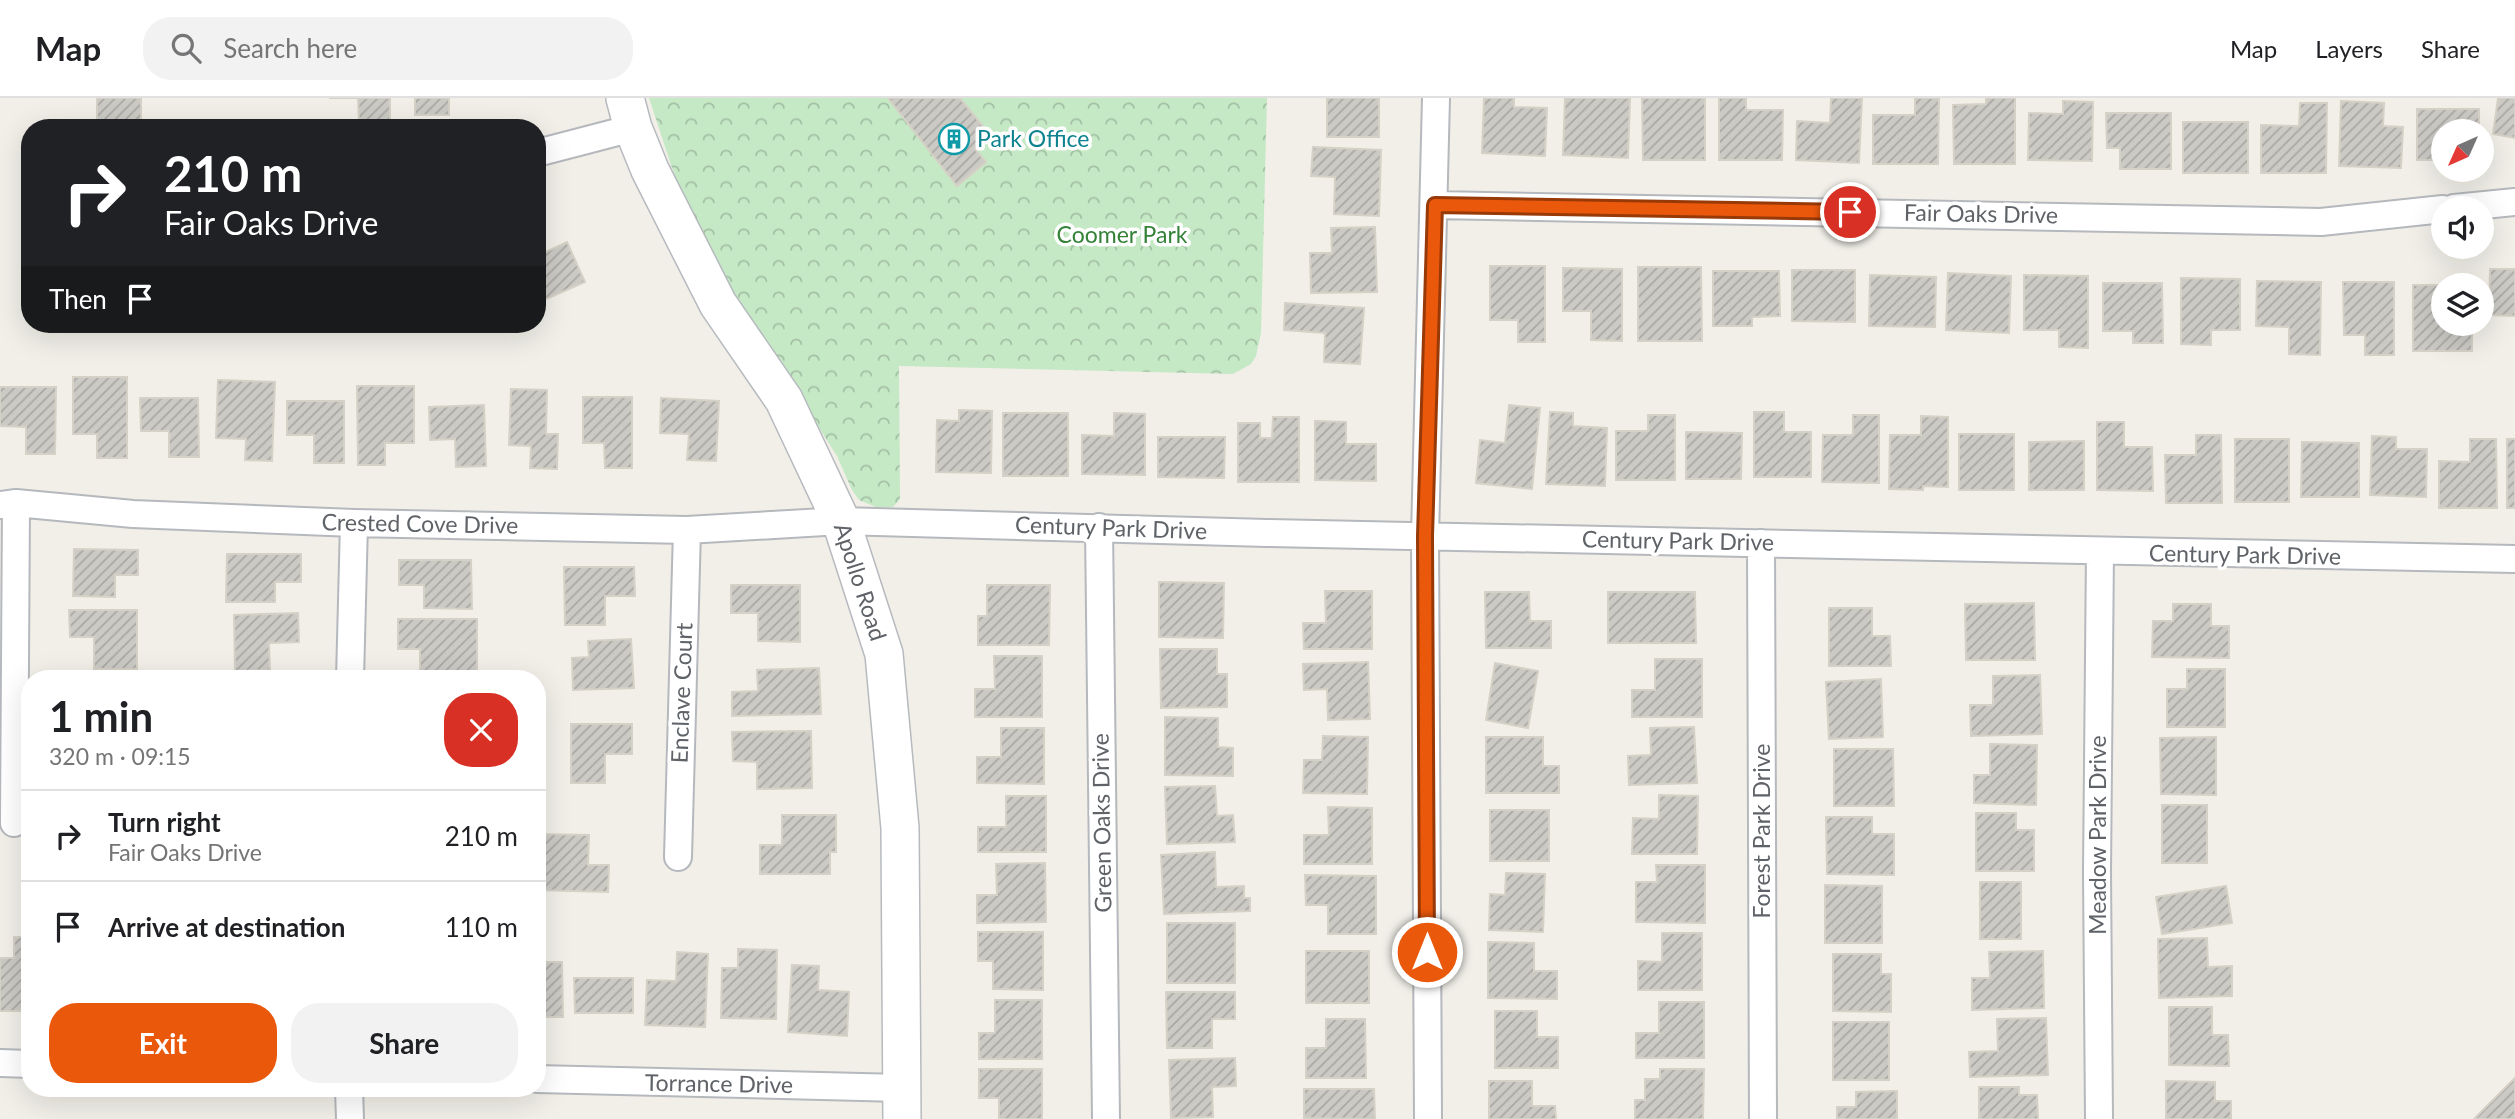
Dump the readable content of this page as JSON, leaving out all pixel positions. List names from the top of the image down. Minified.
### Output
{"streets":{"street":["Fair Oaks Drive","Crested Cove Drive","Century Park Drive","Apollo Road","Enclave Court","Green Oaks Drive","Forest Park Drive","Meadow Park Drive","Torrance Drive"]},"crossings":[["Crested Cove Drive","Century Park Drive"],["Crested Cove Drive","Apollo Road"],["Crested Cove Drive","Enclave Court"],["Century Park Drive","Apollo Road"],["Century Park Drive","Green Oaks Drive"],["Century Park Drive","Forest Park Drive"],["Century Park Drive","Meadow Park Drive"],["Apollo Road","Torrance Drive"]],"parks":["Coomer Park"],"places":{"building":["Park Office"]},"north":"bottom left","page":{"header":"Map","search":"Search here","nav":["Map","Layers","Share"],"turn":["210 m","Fair Oaks Drive"],"then":"Then","heading":["1 min","320 m · 09:15"],"list":[{"name":"Turn right","note":"Fair Oaks Drive","value":"210 m"},{"name":"Arrive at destination","value":"110 m"}],"buttons":["Exit","Share"]}}
